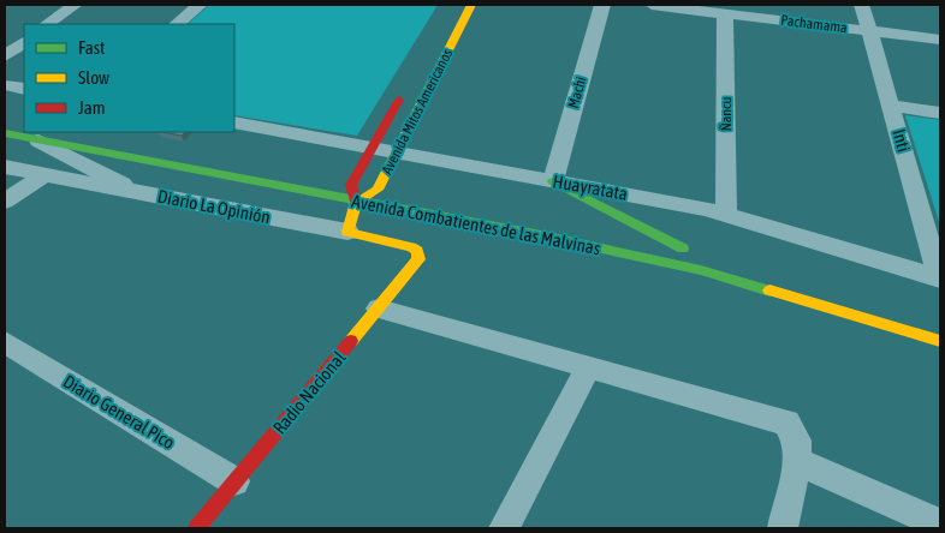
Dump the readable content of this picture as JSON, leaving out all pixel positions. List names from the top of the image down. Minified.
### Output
{"streets":{"main road":["Avenida Mitos Americanos","Diario La Opinión","Avenida Combatientes de las Malvinas","Radio Nacional"],"street":["Pachamama","Machi","Ñancu","Inti","Huayratata","Diario General Pico"]},"crossings":[["Pachamama","Ñancu"],["Pachamama","Inti"],["Machi","Huayratata"],["Machi","Avenida Combatientes de las Malvinas"],["Avenida Mitos Americanos","Huayratata"],["Avenida Mitos Americanos","Avenida Combatientes de las Malvinas"],["Ñancu","Huayratata"],["Inti","Huayratata"],["Huayratata","Avenida Combatientes de las Malvinas"],["Diario La Opinión","Radio Nacional"],["Radio Nacional","Diario General Pico"]],"legend":["Fast","Slow","Jam"]}
